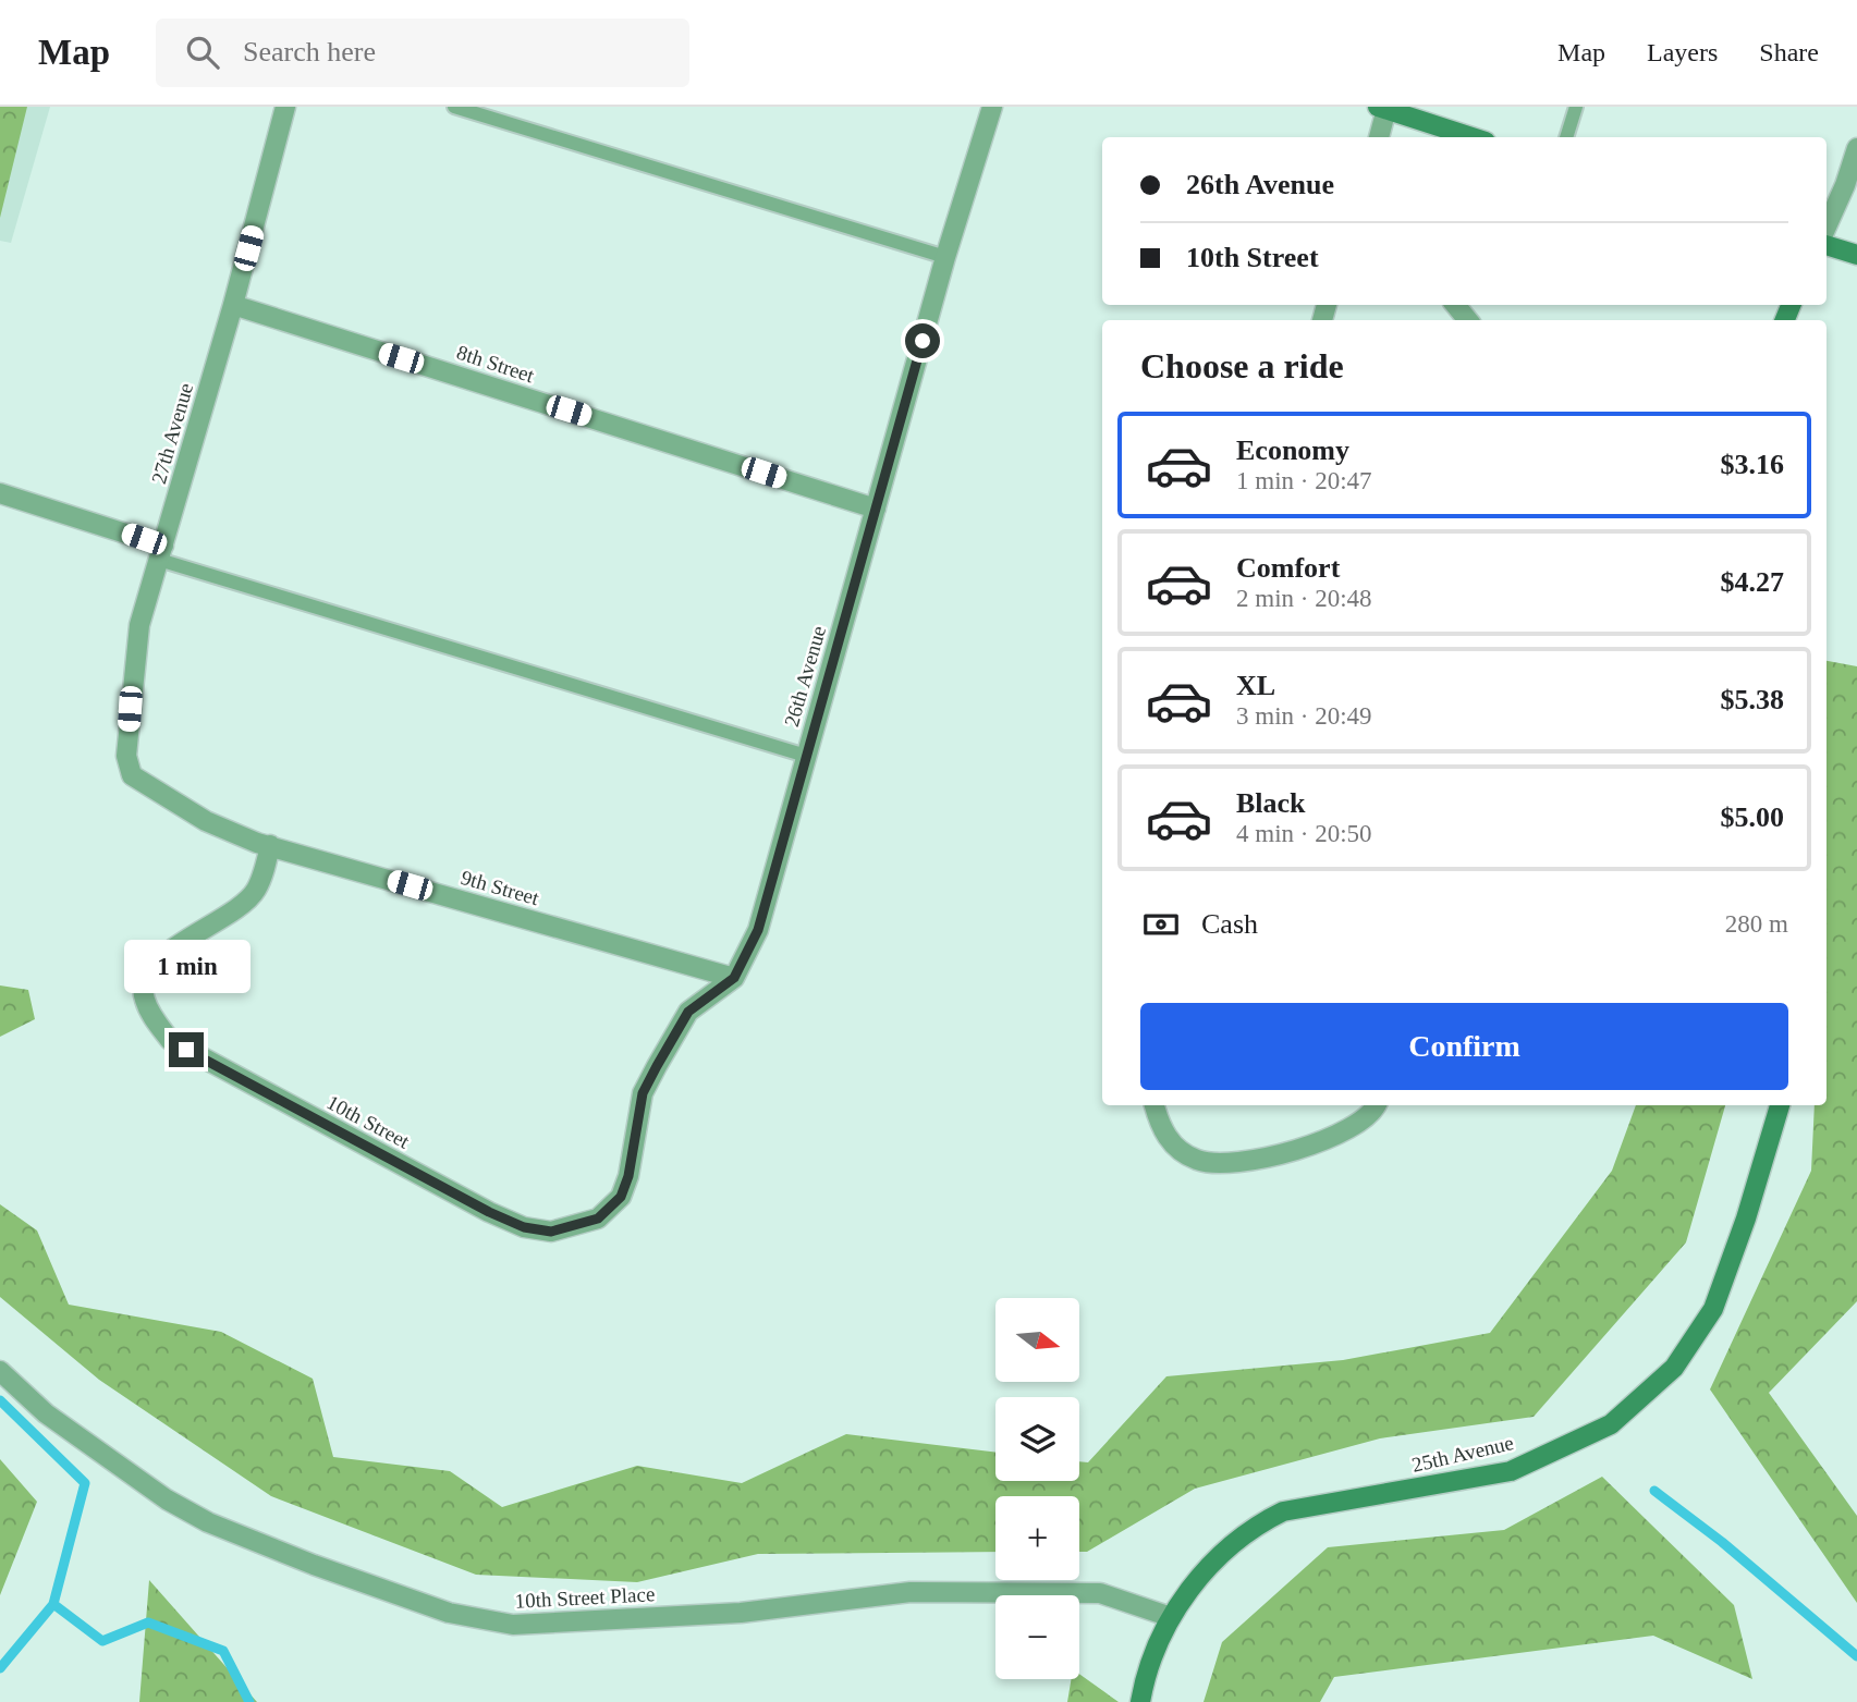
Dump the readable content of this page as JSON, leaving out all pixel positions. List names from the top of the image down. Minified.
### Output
{"streets":{"street":["8th Street","27th Avenue","26th Avenue","9th Street","10th Street","25th Avenue","10th Street Place"]},"crossings":[["8th Street","27th Avenue"],["8th Street","26th Avenue"],["27th Avenue","9th Street"],["26th Avenue","9th Street"],["26th Avenue","10th Street"],["9th Street","10th Street"],["25th Avenue","10th Street Place"]],"north":"right","page":{"header":"Map","search":"Search here","nav":["Map","Layers","Share"],"banner":["26th Avenue","10th Street"],"heading":"Choose a ride","list":[{"name":"Economy","note":"1 min · 20:47","value":"$3.16"},{"name":"Comfort","note":"2 min · 20:48","value":"$4.27"},{"name":"XL","note":"3 min · 20:49","value":"$5.38"},{"name":"Black","note":"4 min · 20:50","value":"$5.00"}],"pay":["Cash","280 m"],"bubble":"1 min","buttons":"Confirm","map_buttons":["+","−"]}}
